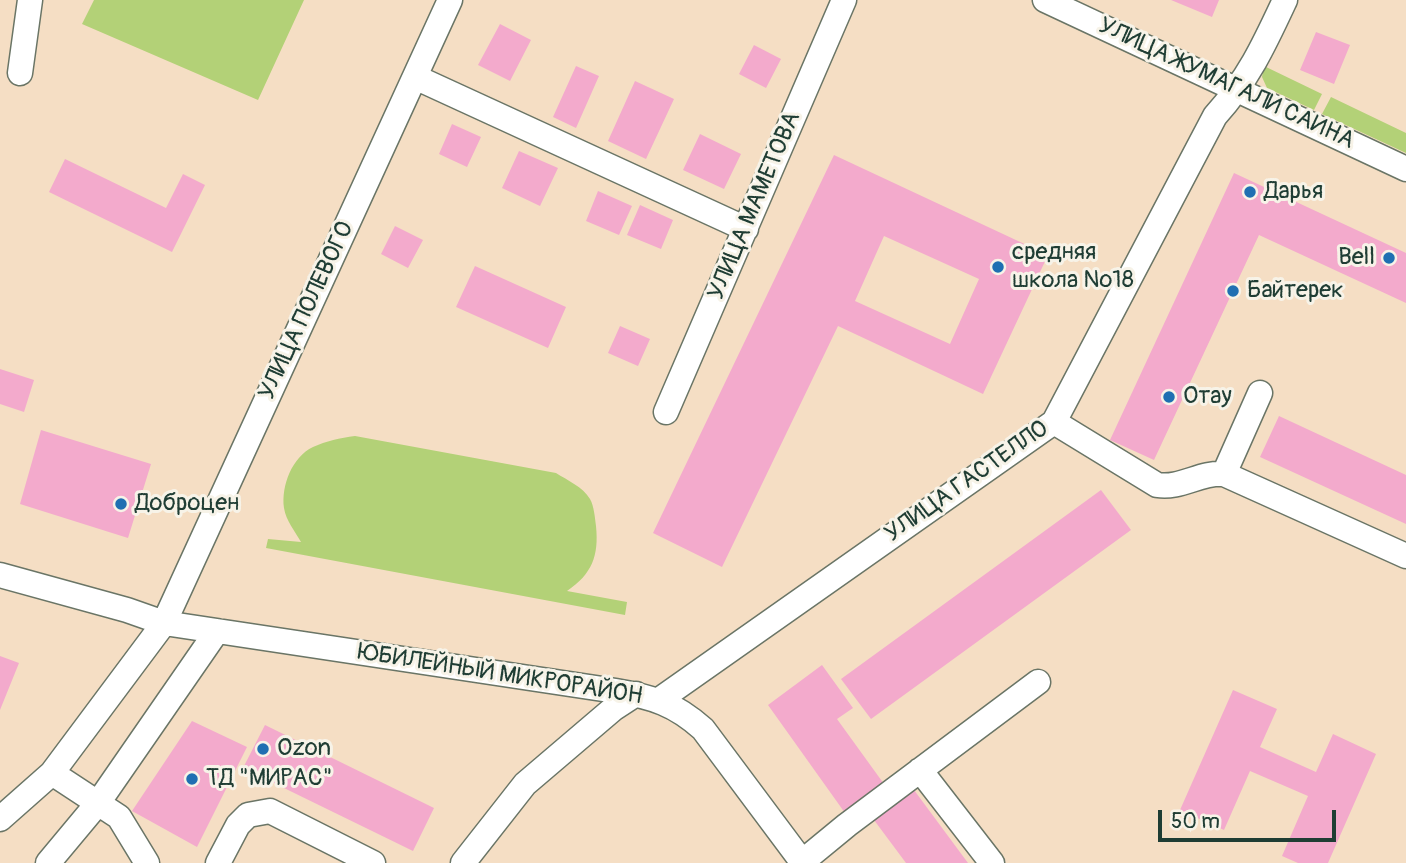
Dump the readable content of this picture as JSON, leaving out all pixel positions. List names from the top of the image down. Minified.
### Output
{"streets":{"street":["УЛИЦА ЖУМАГАЛИ САИНА","УЛИЦА МАМЕТОВА","УЛИЦА ПОЛЕВОГО","УЛИЦА ГАСТЕЛЛО","ЮБИЛЕЙНЫЙ МИКРОРАЙОН"]},"crossings":[["УЛИЦА ЖУМАГАЛИ САИНА","УЛИЦА ГАСТЕЛЛО"],["УЛИЦА ПОЛЕВОГО","ЮБИЛЕЙНЫЙ МИКРОРАЙОН"],["УЛИЦА ГАСТЕЛЛО","ЮБИЛЕЙНЫЙ МИКРОРАЙОН"]],"places":["Дарья","Bell","средняя школа №18","Байтерек","Отау","Доброцен","Ozon","ТД \"МИРАС\""],"scale_bar":"50 m"}
